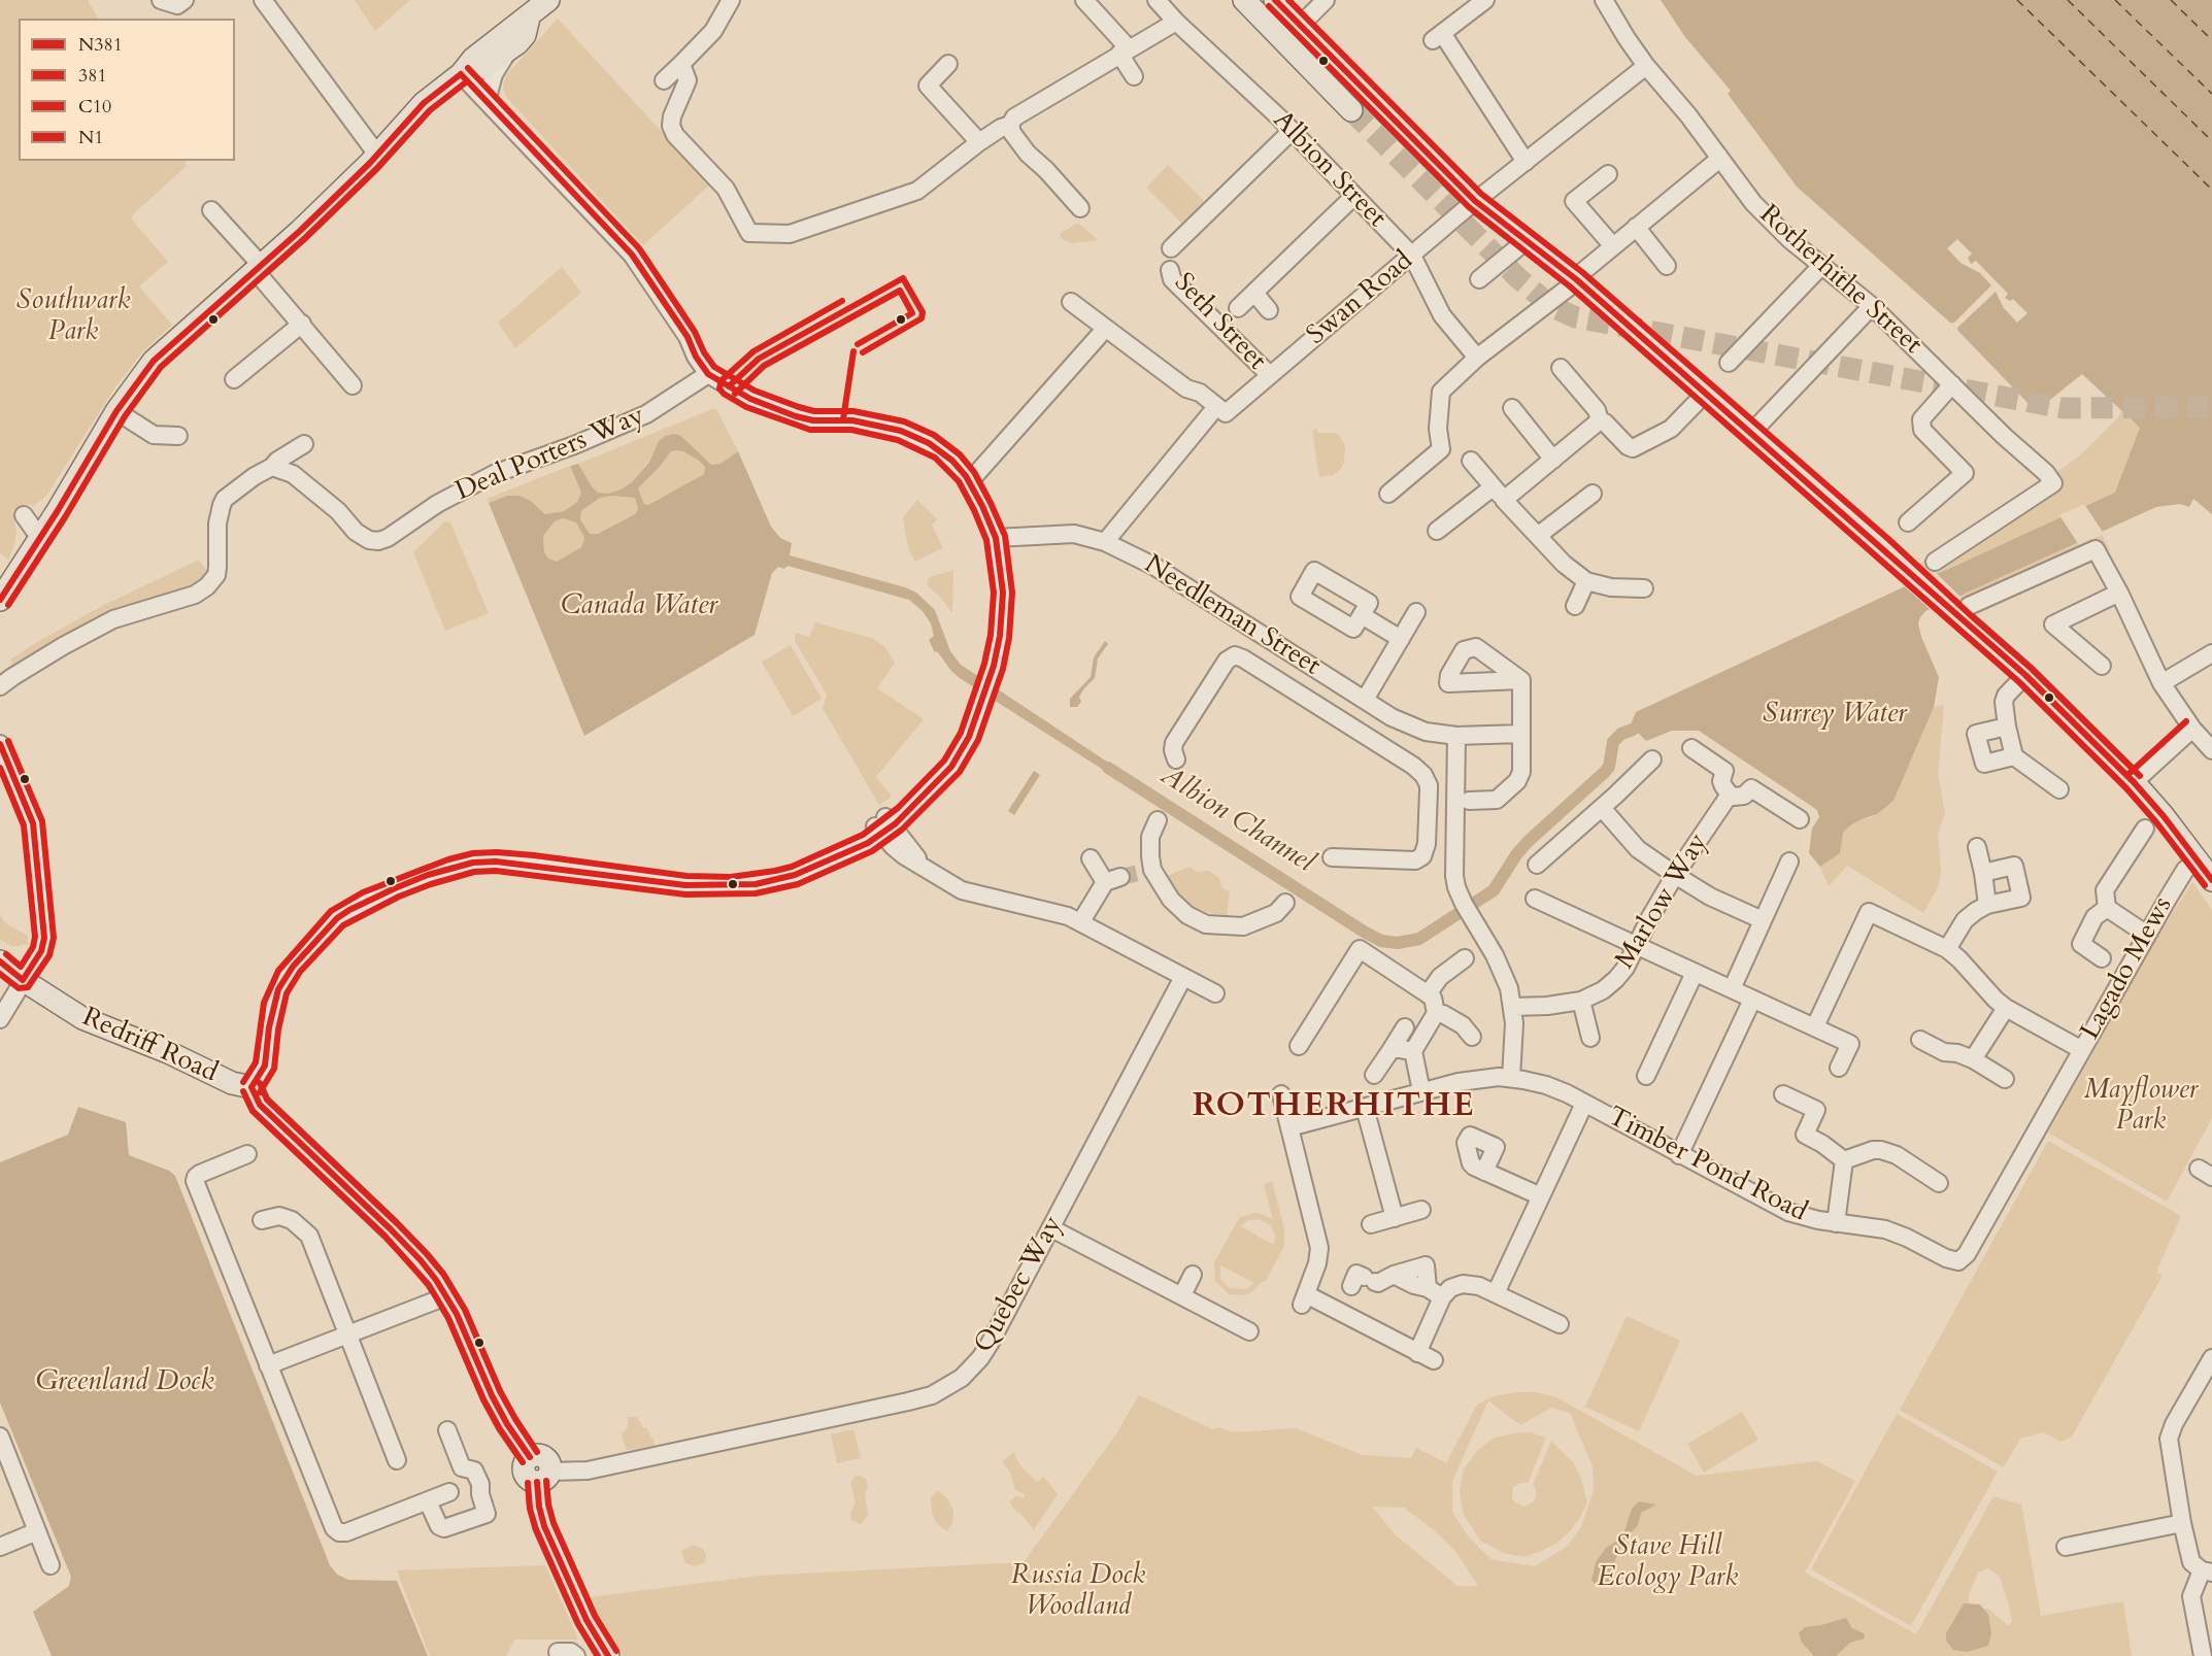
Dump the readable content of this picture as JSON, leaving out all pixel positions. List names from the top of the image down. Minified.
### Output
{"streets":{"main road":["Redriff Road"],"street":["Albion Street","Rotherhithe Street","Swan Road","Seth Street","Deal Porters Way","Needleman Street","Marlow Way","Lagado Mews","Timber Pond Road","Quebec Way"]},"crossings":[["Albion Street","Swan Road"],["Rotherhithe Street","Swan Road"],["Swan Road","Seth Street"],["Lagado Mews","Timber Pond Road"],["Redriff Road","Quebec Way"]],"districts":["ROTHERHITHE"],"water":["Canada Water","Surrey Water","Albion Channel","Greenland Dock"],"parks":["Southwark Park","Mayflower Park","Stave Hill Ecology Park","Russia Dock Woodland"],"lines":["transit line N381","transit line C10","transit line 381","transit line N1"],"legend":["N381","381","C10","N1"]}
